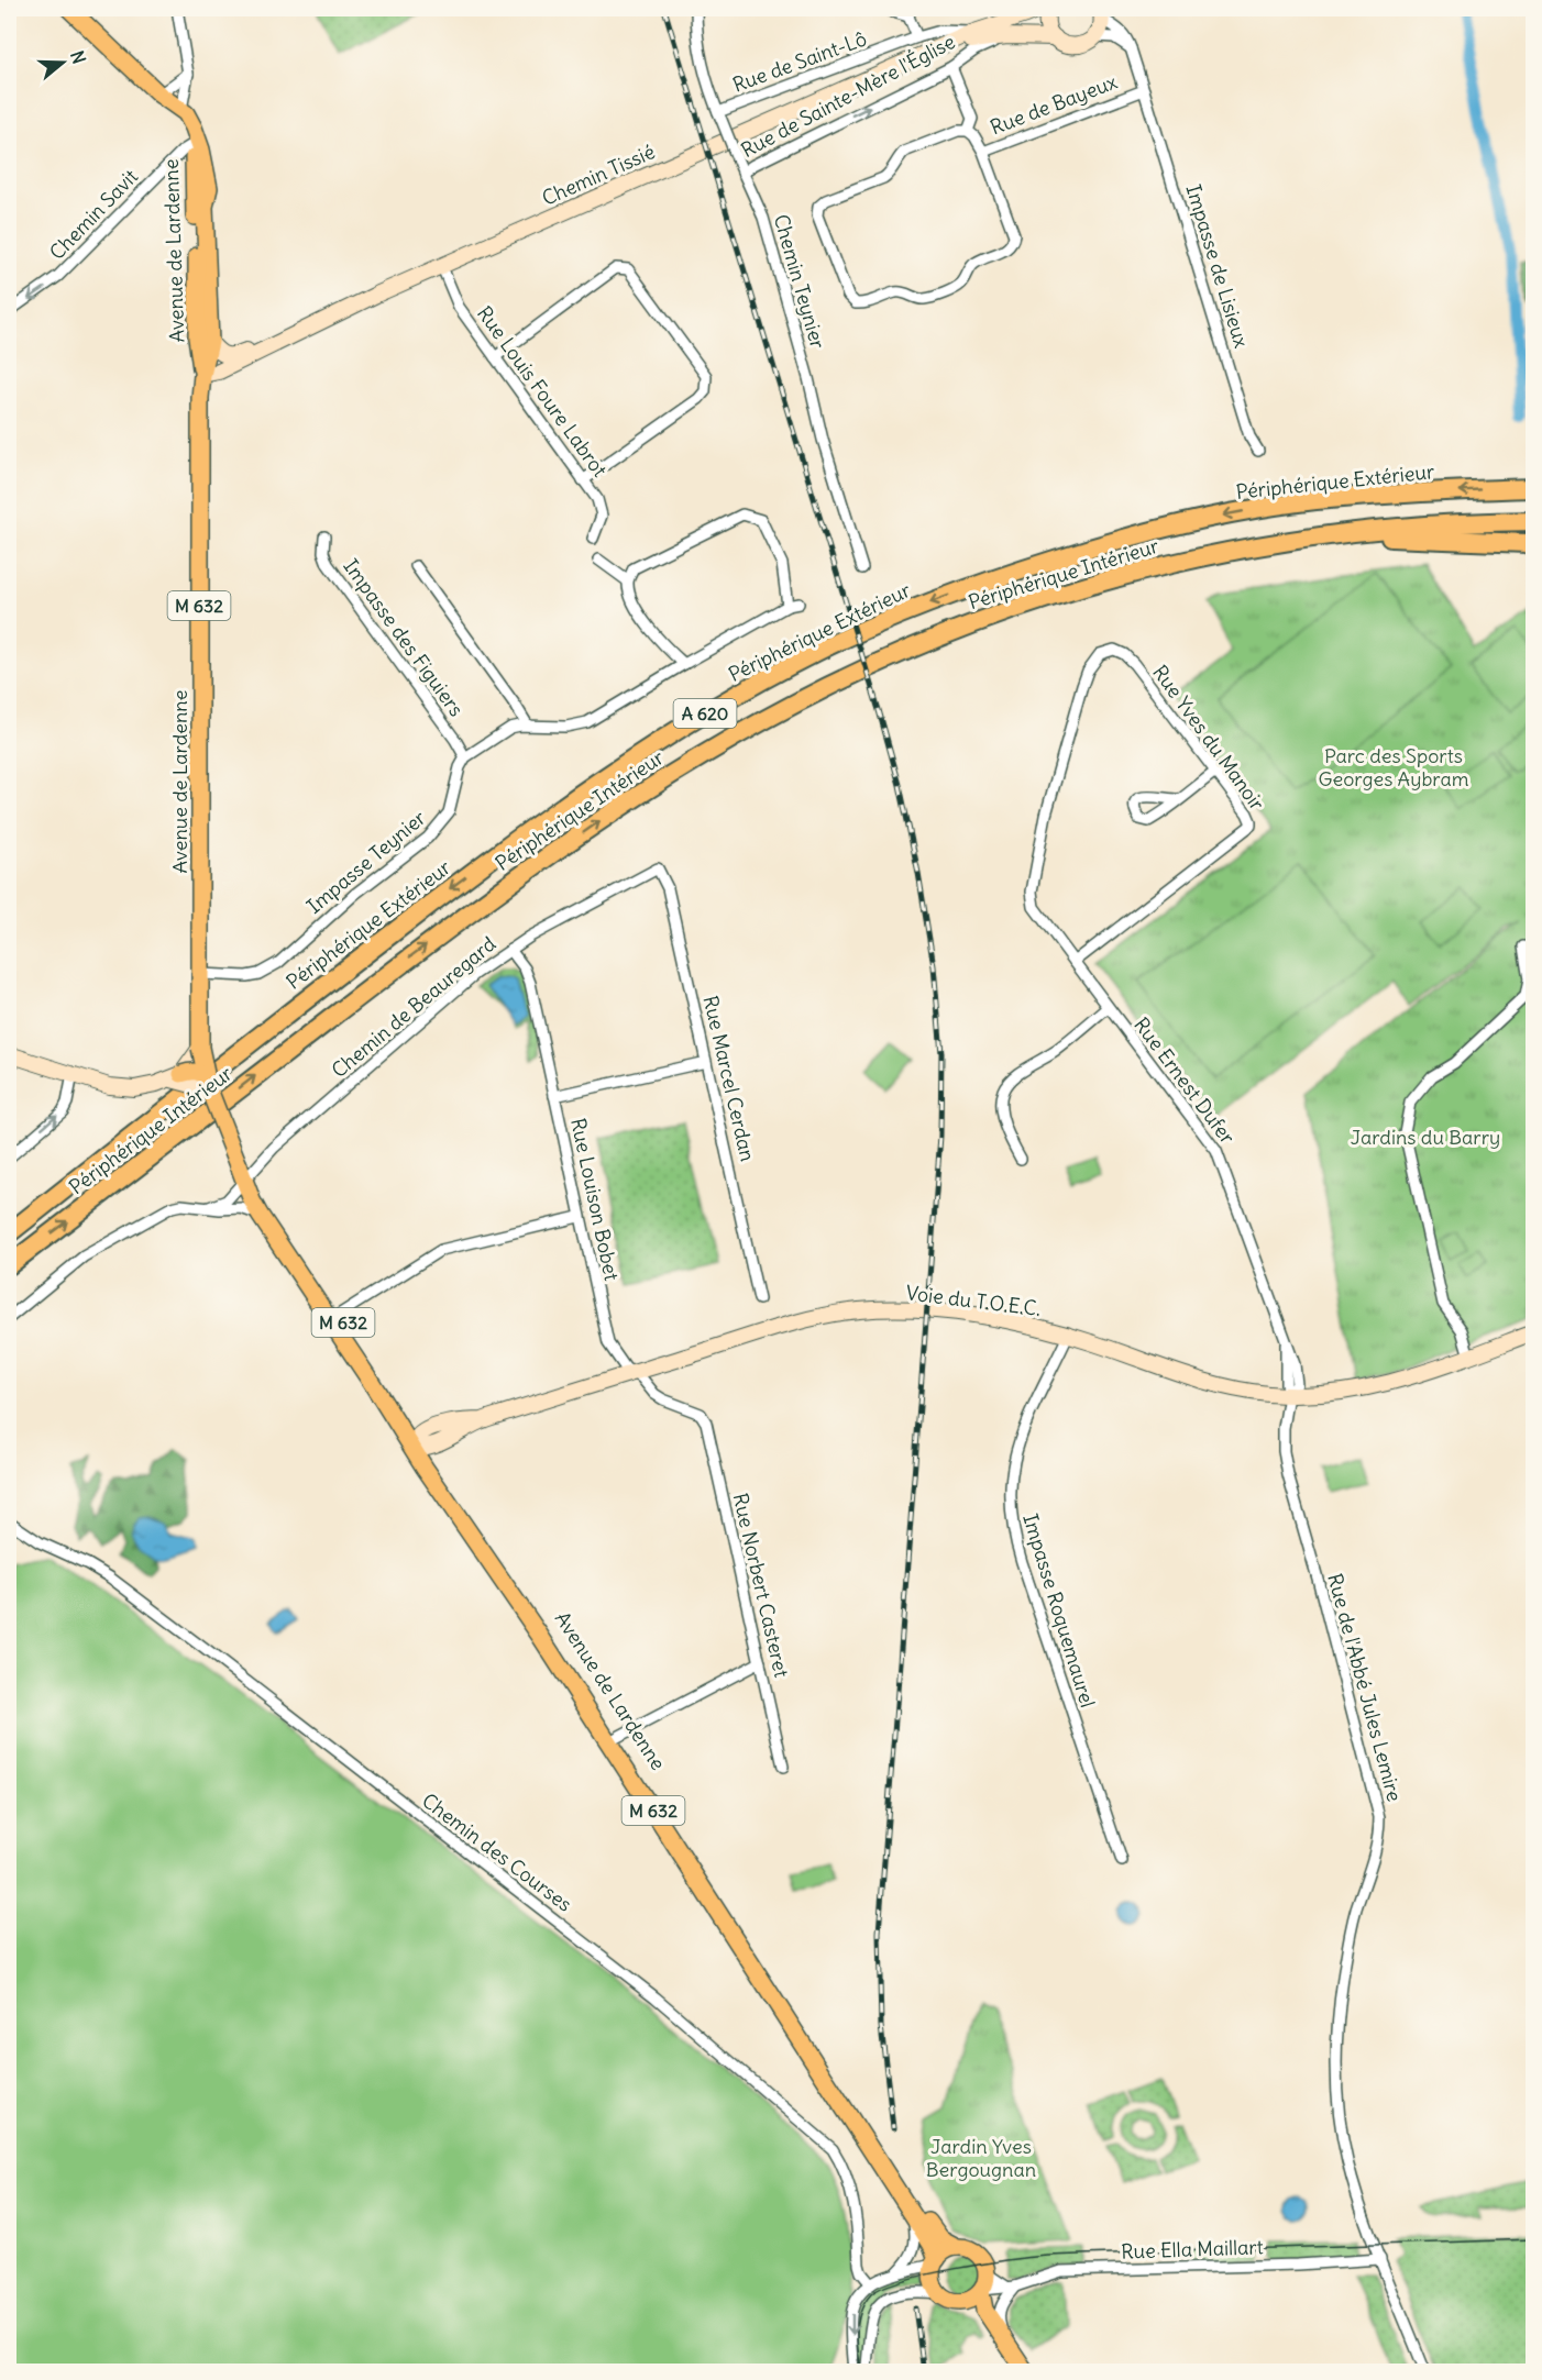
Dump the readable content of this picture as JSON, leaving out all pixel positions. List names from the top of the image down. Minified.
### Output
{"streets":{"highway":["Périphérique Extérieur","Périphérique Intérieur","A 620"],"main road":["Avenue de Lardenne","M 632"],"street":["Rue de Saint-Lô","Rue de Sainte-Mère l'Église","Rue de Bayeux","Chemin Tissié","Chemin Savit","Impasse de Lisieux","Chemin Teynier","Rue Louis Foure Labrot","Impasse des Figuiers","Rue Yves du Manoir","Impasse Teynier","Chemin de Beauregard","Rue Marcel Cerdan","Rue Ernest Dufer","Rue Louison Bobet","Voie du T.O.E.C.","Rue Norbert Casteret","Impasse Roquemaurel","Rue de l'Abbé Jules Lemire","Chemin des Courses","Rue Ella Maillart"]},"crossings":[["Rue de Saint-Lô","Chemin Tissié"],["Rue de Saint-Lô","Chemin Teynier"],["Rue de Sainte-Mère l'Église","Chemin Tissié"],["Rue de Sainte-Mère l'Église","Chemin Teynier"],["Rue de Bayeux","Chemin Tissié"],["Rue de Bayeux","Impasse de Lisieux"],["Chemin Tissié","Avenue de Lardenne"],["Chemin Tissié","Rue Louis Foure Labrot"],["Chemin Savit","Avenue de Lardenne"],["Avenue de Lardenne","Impasse Teynier"],["Avenue de Lardenne","Chemin de Beauregard"],["Avenue de Lardenne","Voie du T.O.E.C."],["Avenue de Lardenne","Rue Ella Maillart"],["Impasse des Figuiers","Impasse Teynier"],["Rue Yves du Manoir","Rue Ernest Dufer"],["Chemin de Beauregard","Rue Marcel Cerdan"],["Chemin de Beauregard","Rue Louison Bobet"],["Rue Ernest Dufer","Voie du T.O.E.C."],["Rue Ernest Dufer","Rue de l'Abbé Jules Lemire"],["Rue Louison Bobet","Voie du T.O.E.C."],["Rue Louison Bobet","Rue Norbert Casteret"],["Voie du T.O.E.C.","Impasse Roquemaurel"],["Voie du T.O.E.C.","Rue de l'Abbé Jules Lemire"],["Rue de l'Abbé Jules Lemire","Rue Ella Maillart"]],"one_way":["Rue de Sainte-Mère l'Église","Chemin Savit","Périphérique Extérieur","Périphérique Intérieur"],"parks":["Parc des Sports Georges Aybram","Jardins du Barry","Jardin Yves Bergougnan"],"north":"right"}
